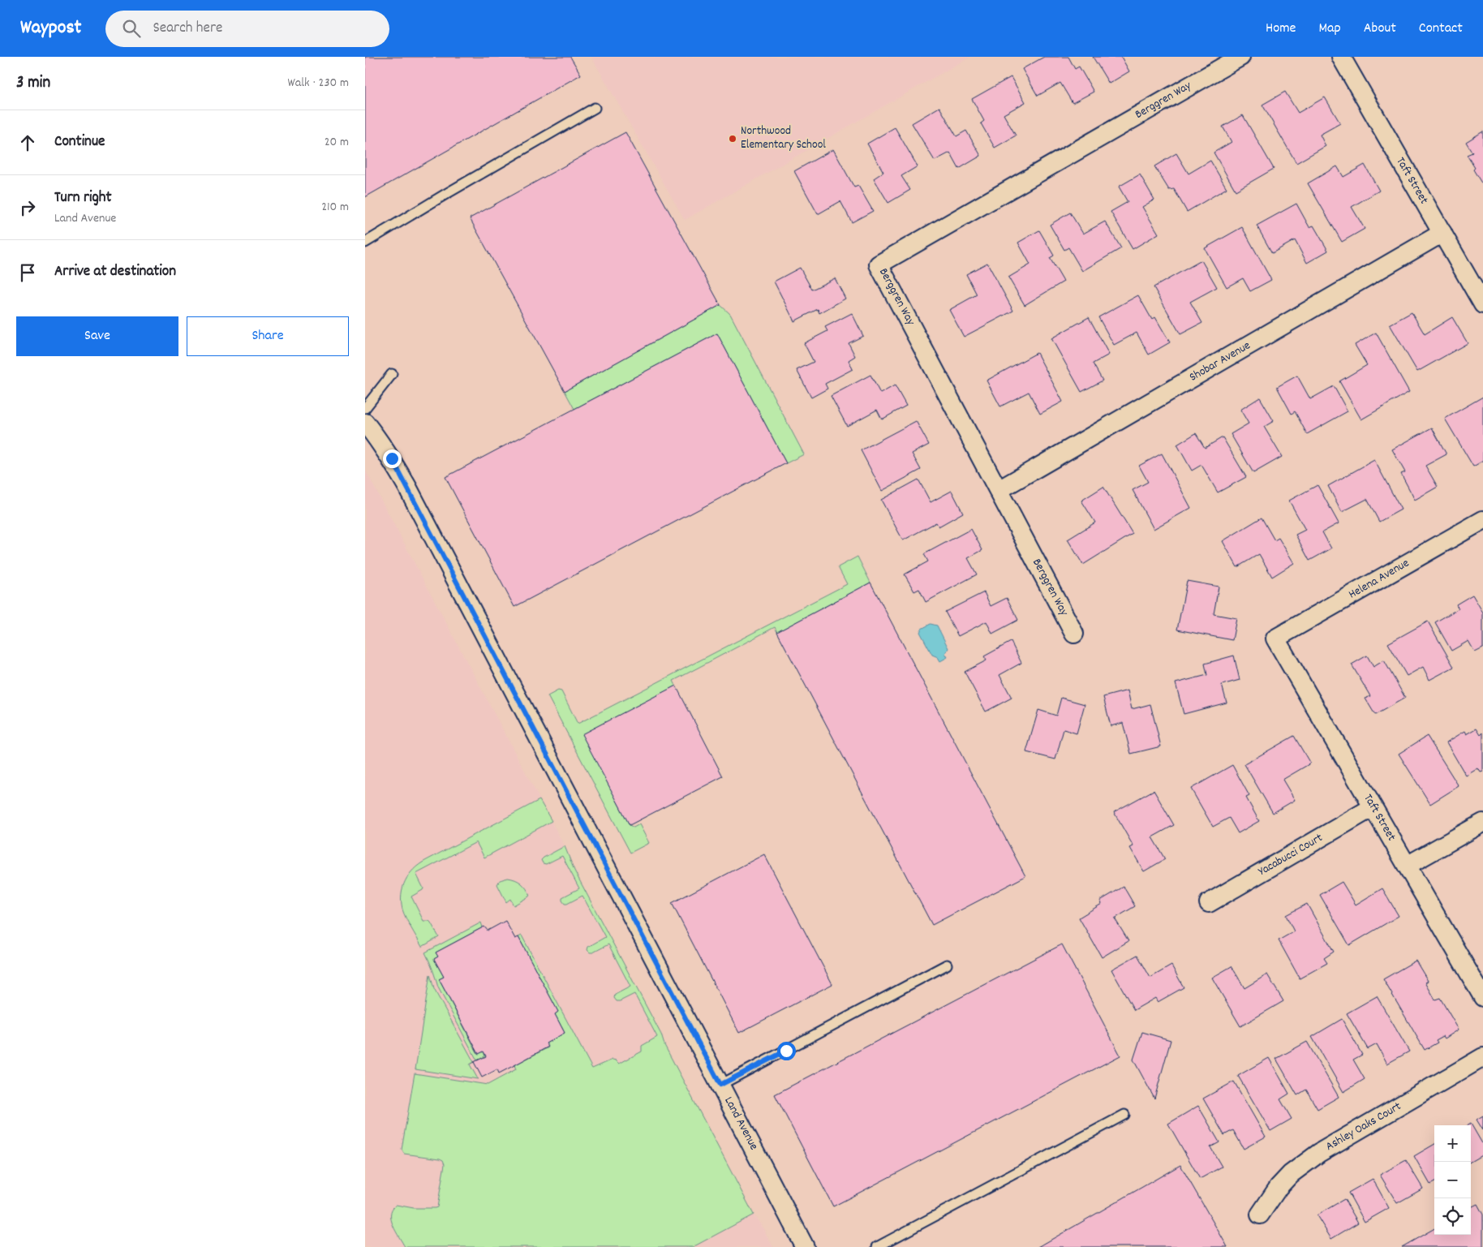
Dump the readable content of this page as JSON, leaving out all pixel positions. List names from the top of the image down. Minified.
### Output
{"streets":{"street":["Berggren Way","Taft Street","Shobar Avenue","Helena Avenue","Yacabucci Court","Land Avenue","Ashley Oaks Court"]},"crossings":[["Berggren Way","Shobar Avenue"],["Taft Street","Shobar Avenue"],["Taft Street","Helena Avenue"],["Taft Street","Yacabucci Court"]],"places":["Northwood Elementary School"],"page":{"header":"Waypost","search":"Search here","nav":["Home","Map","About","Contact"],"heading":["3 min","Walk · 230 m"],"list":[["Continue","20 m"],["Turn right","Land Avenue","210 m"],"Arrive at destination"],"buttons":["Save","Share"],"map_buttons":["+","−"]}}
